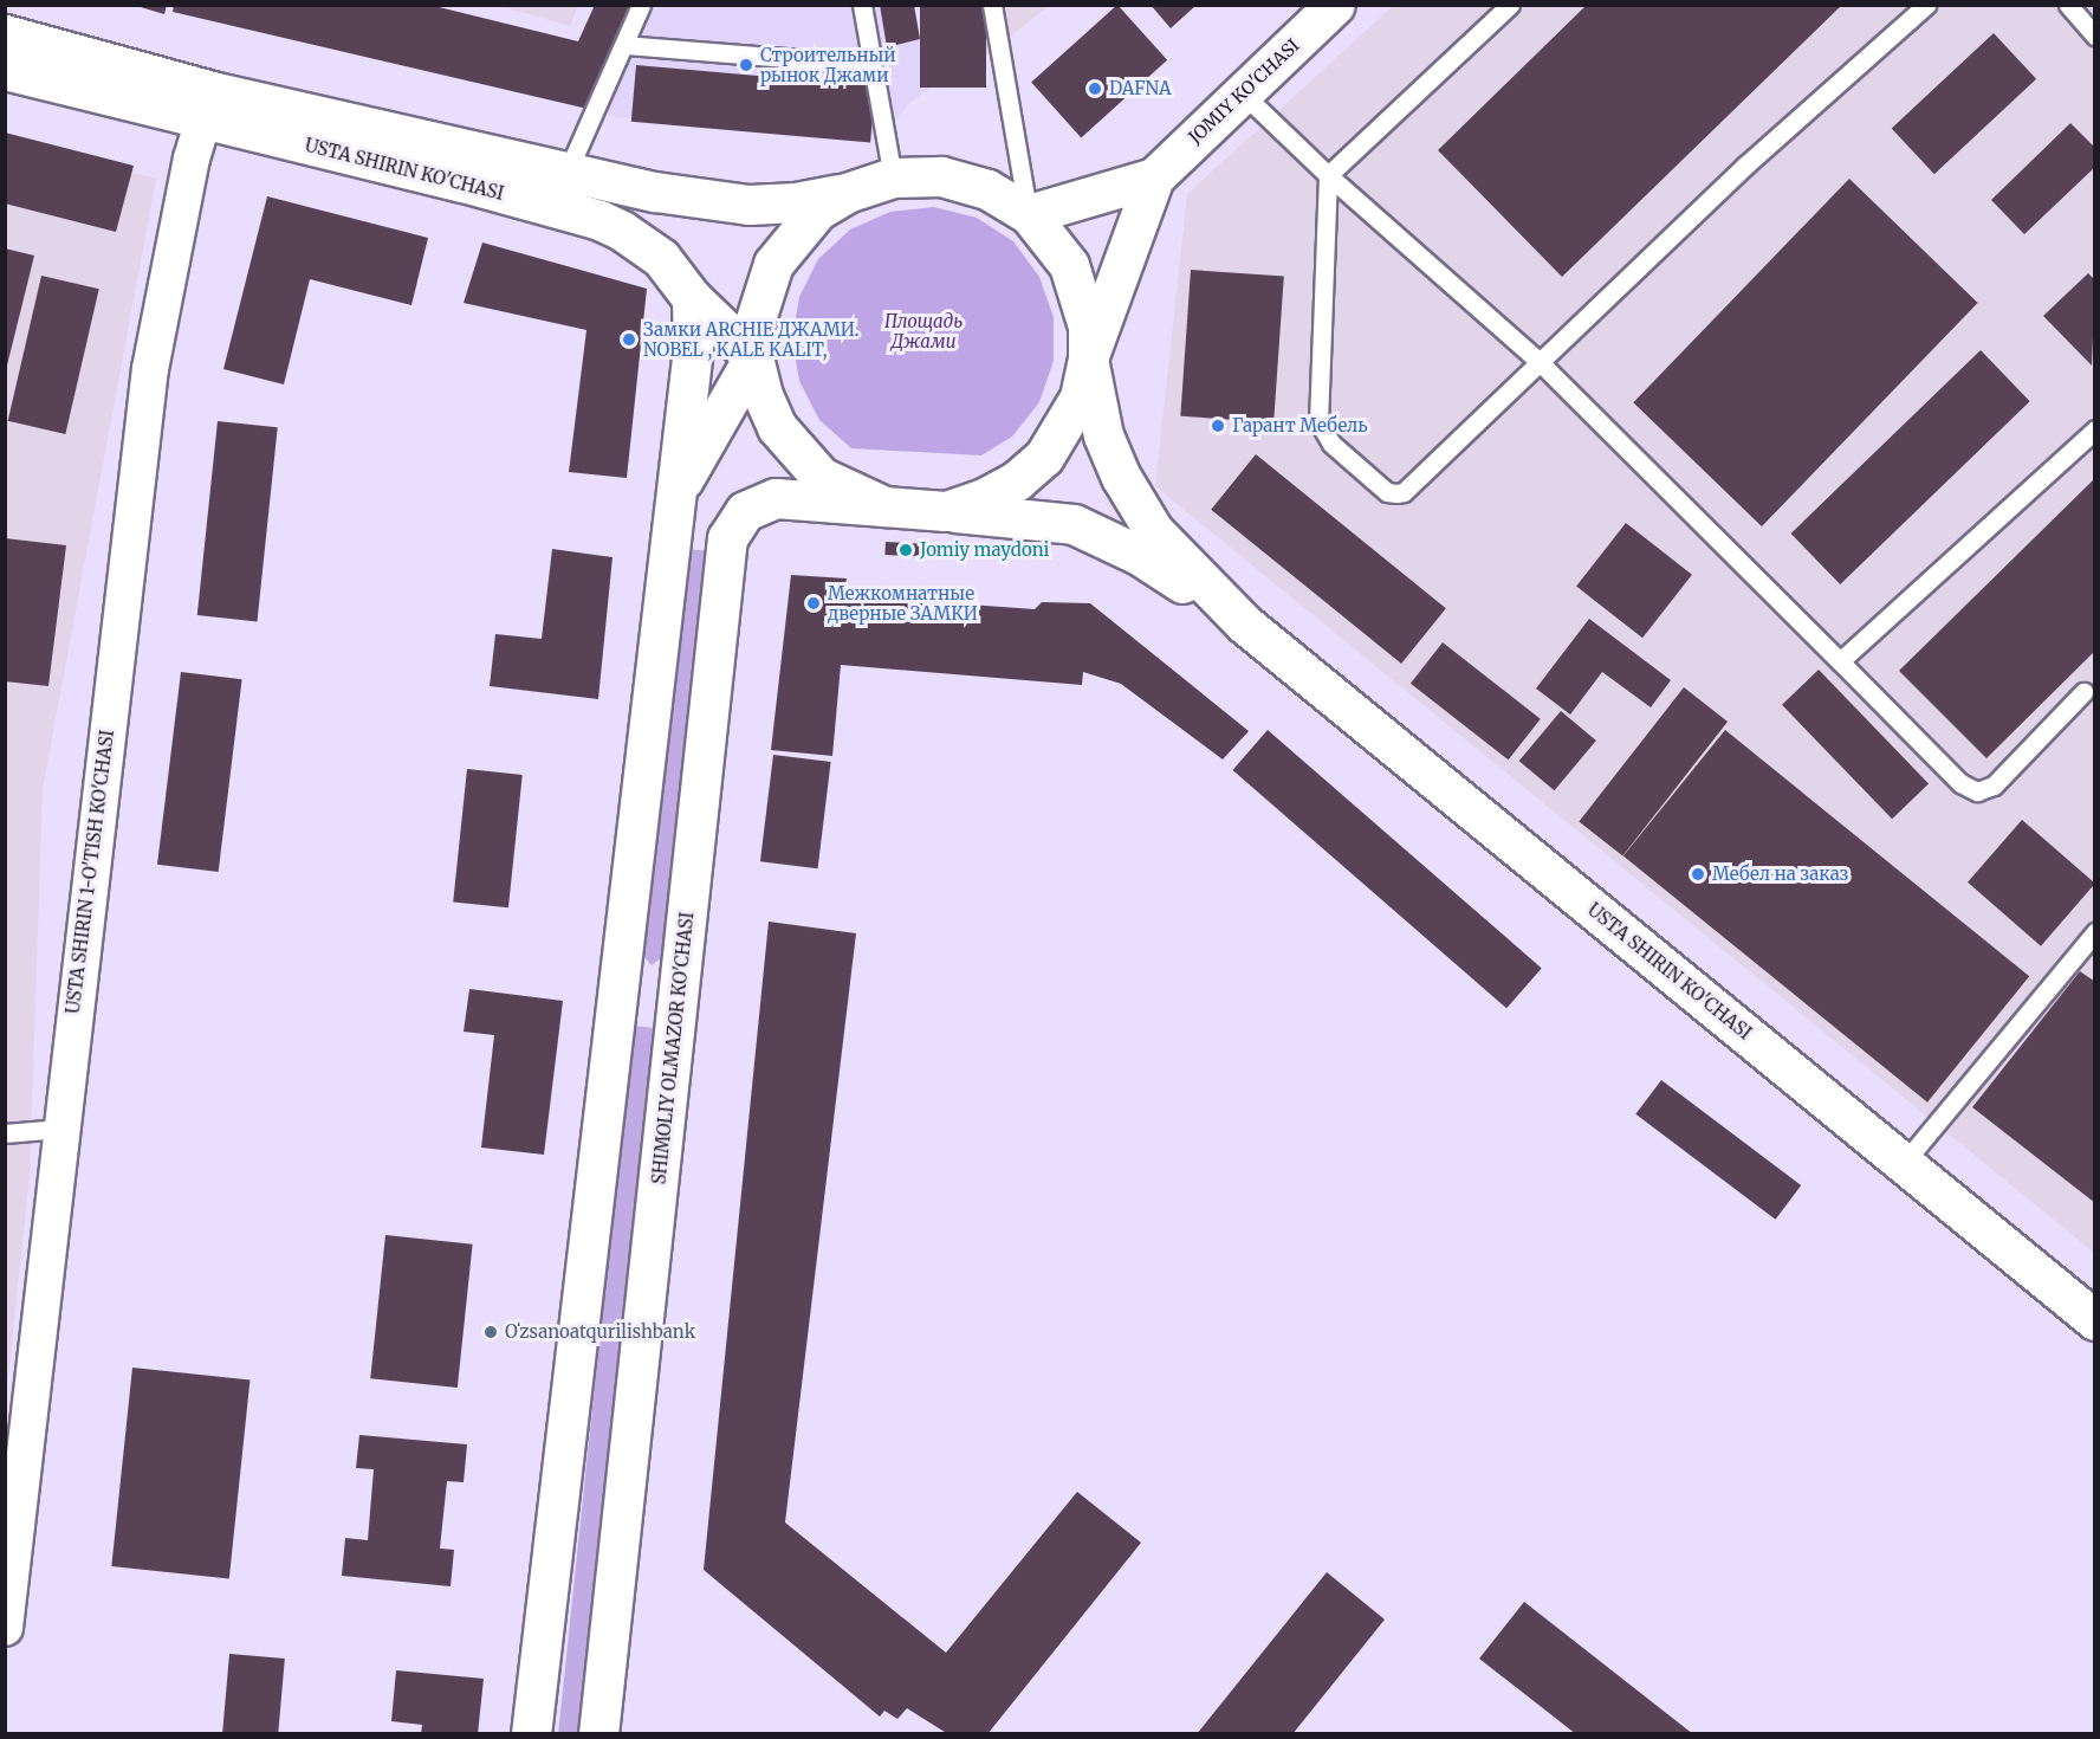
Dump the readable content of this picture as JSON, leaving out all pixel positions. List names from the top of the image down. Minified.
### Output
{"streets":{"main road":["JOMIY KO'CHASI","USTA SHIRIN KO'CHASI","SHIMOLIY OLMAZOR KO'CHASI"],"street":["USTA SHIRIN 1-O'TISH KO'CHASI"]},"crossings":[["USTA SHIRIN KO'CHASI","USTA SHIRIN 1-O'TISH KO'CHASI"]],"parks":["Площадь Джами"],"places":["Строительный рынок Джами","DAFNA","Замки ARCHIE ДЖАМИ. NOBEL , KALE KALIT,","Гарант Мебель","Jomiy maydoni","Межкомнатные дверные ЗАМКИ","Мебел на заказ","Oʻzsanoatqurilishbank"]}
